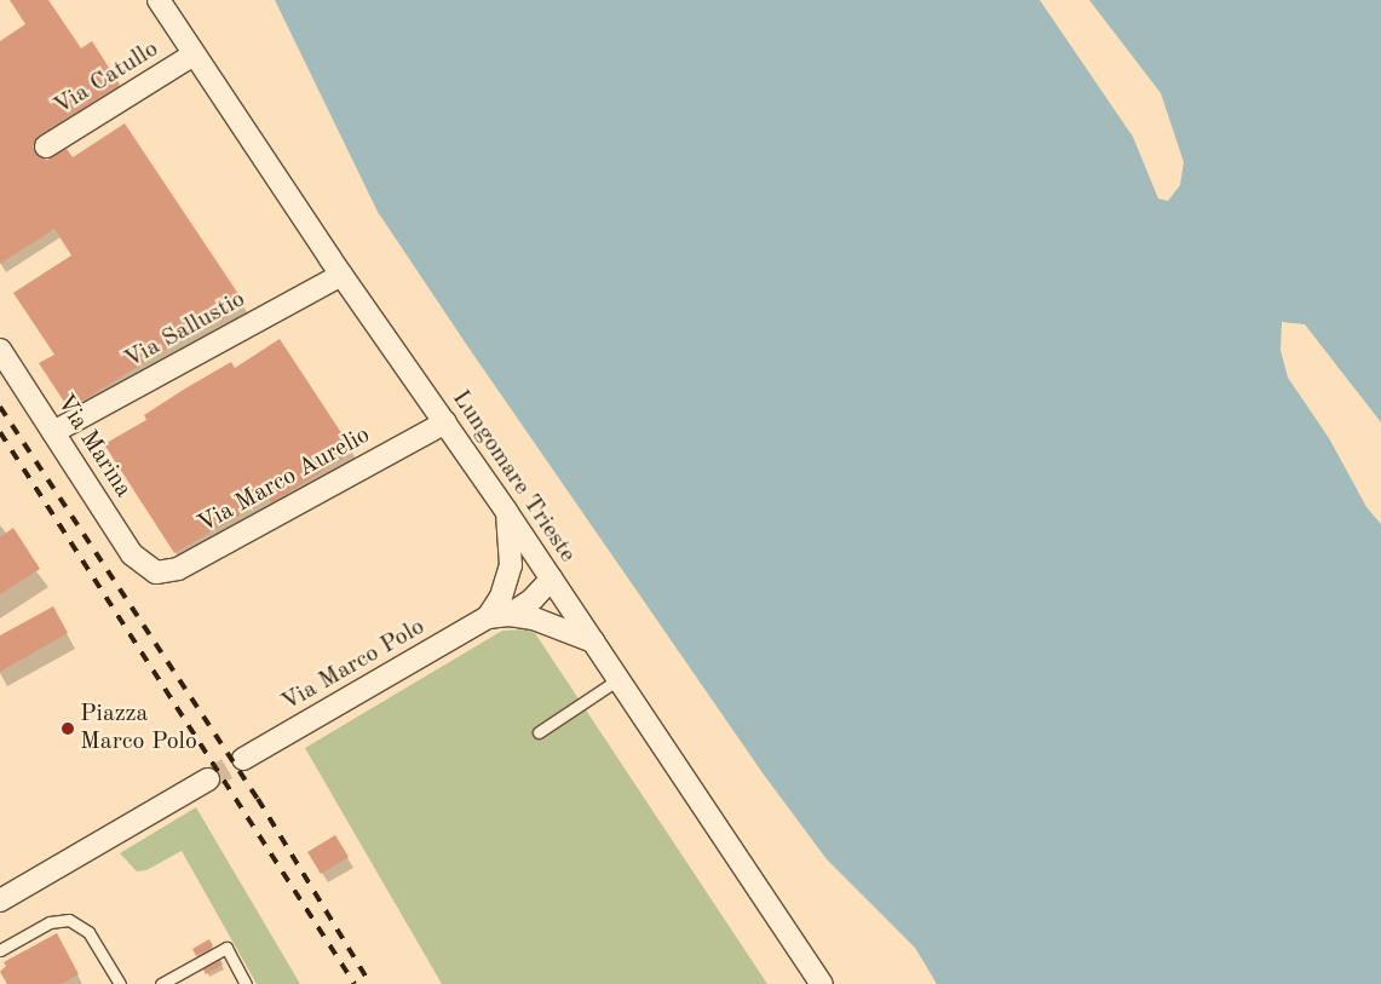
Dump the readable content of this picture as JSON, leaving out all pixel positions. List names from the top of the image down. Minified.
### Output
{"streets":{"street":["Via Catullo","Via Sallustio","Via Marina","Lungomare Trieste","Via Marco Aurelio","Via Marco Polo"]},"crossings":[["Via Catullo","Lungomare Trieste"],["Via Sallustio","Via Marina"],["Via Sallustio","Lungomare Trieste"],["Via Marina","Via Marco Aurelio"],["Lungomare Trieste","Via Marco Aurelio"],["Lungomare Trieste","Via Marco Polo"]],"places":["Piazza Marco Polo"]}
